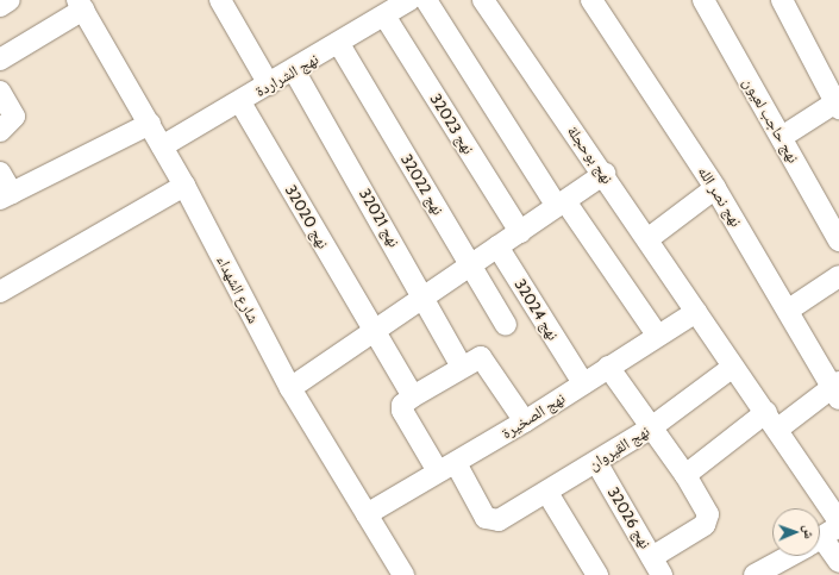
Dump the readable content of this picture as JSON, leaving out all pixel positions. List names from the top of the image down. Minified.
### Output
{"streets":{"street":["نهج الشراردة","نهج حاجب لعيون","نهج 32023","نهج بوحجلة","نهج 32022","نهج نصر الله","نهج 32020","نهج 32021","شارع الشهداء","نهج 32024","نهج الصخيرة","نهج القيروان","نهج 32026"]},"crossings":[["نهج الشراردة","نهج 32023"],["نهج الشراردة","نهج 32022"],["نهج الشراردة","نهج 32020"],["نهج الشراردة","نهج 32021"],["نهج الشراردة","شارع الشهداء"],["نهج بوحجلة","نهج الصخيرة"],["نهج بوحجلة","نهج القيروان"],["شارع الشهداء","نهج الصخيرة"],["نهج 32024","نهج الصخيرة"],["نهج الصخيرة","نهج القيروان"],["نهج القيروان","نهج 32026"]],"north":"right"}
